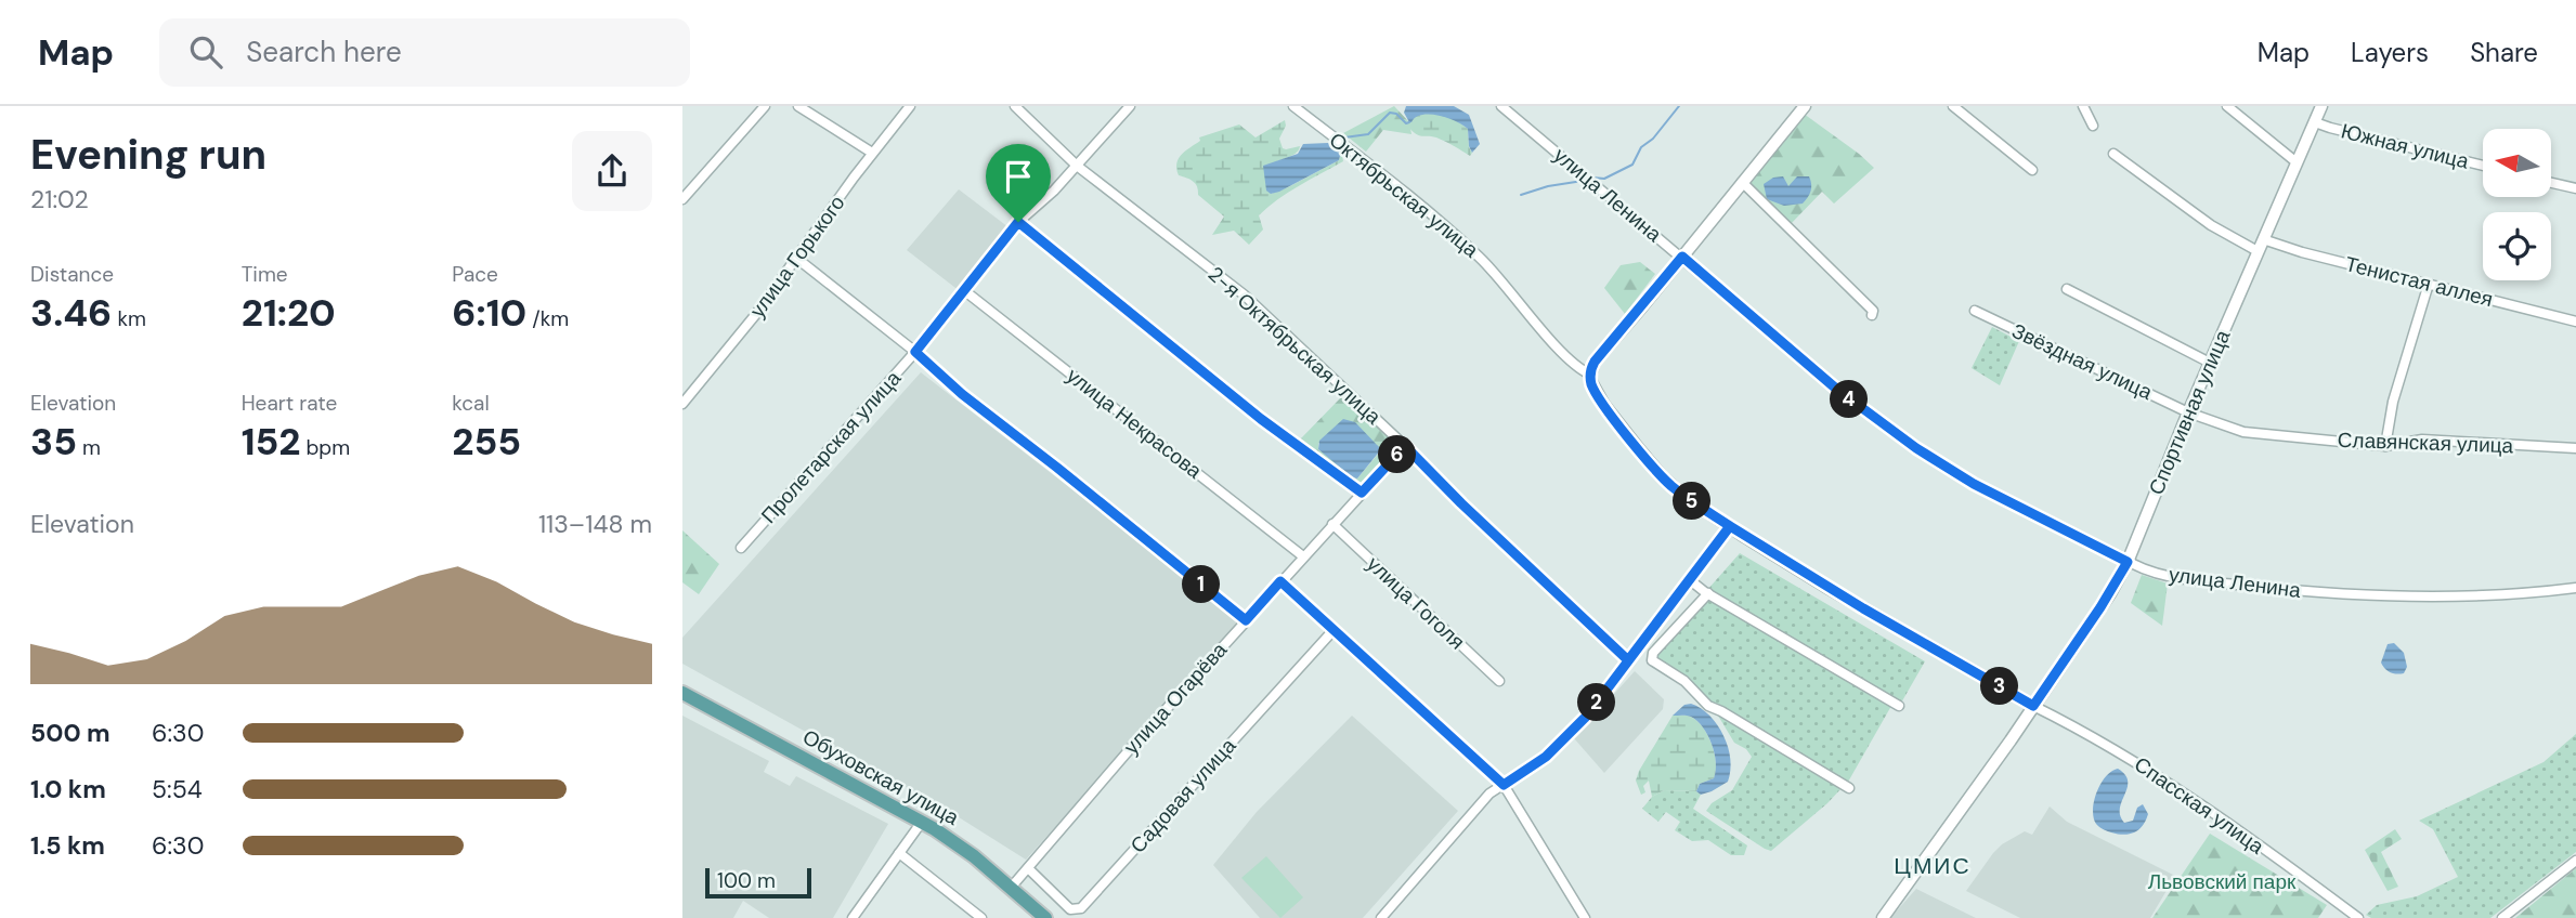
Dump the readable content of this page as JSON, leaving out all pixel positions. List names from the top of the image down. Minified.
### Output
{"streets":{"main road":["Обуховская улица"],"street":["Южная улица","Октябрьская улица","улица Ленина","улица Горького","Тенистая аллея","2-я Октябрьская улица","Звёздная улица","Спортивная улица","улица Некрасова","Славянская улица","Пролетарская улица","улица Гоголя","улица Огарёва","Садовая улица","Спасская улица"]},"crossings":[["Южная улица","Спортивная улица"],["Октябрьская улица","Спортивная улица"],["Октябрьская улица","Спасская улица"],["улица Ленина","Спортивная улица"],["Тенистая аллея","Спортивная улица"],["2-я Октябрьская улица","Пролетарская улица"],["2-я Октябрьская улица","улица Огарёва"],["Звёздная улица","Спортивная улица"],["Звёздная улица","Славянская улица"],["Спортивная улица","Славянская улица"],["Спортивная улица","Спасская улица"],["улица Некрасова","Пролетарская улица"],["улица Некрасова","улица Огарёва"],["улица Гоголя","улица Огарёва"],["улица Огарёва","Обуховская улица"],["улица Огарёва","Садовая улица"]],"districts":["ЦМИС"],"parks":["Львовский парк"],"scale_bar":"100 m","north":"left","page":{"header":"Map","search":"Search here","nav":["Map","Layers","Share"],"heading":["Evening run","21:02"],"stats":[["Distance","3.46 km"],["Time","21:20"],["Pace","6:10 /km"],["Elevation","35 m"],["Heart rate","152 bpm"],["kcal","255"]],"pins":["4","6","5","1","3","2"],"chart":["Elevation","113–148 m"],"list":[{"name":"500 m","note":"6:30"},{"name":"1.0 km","note":"5:54"},{"name":"1.5 km","note":"6:30"}],"scale":"100 m"}}
